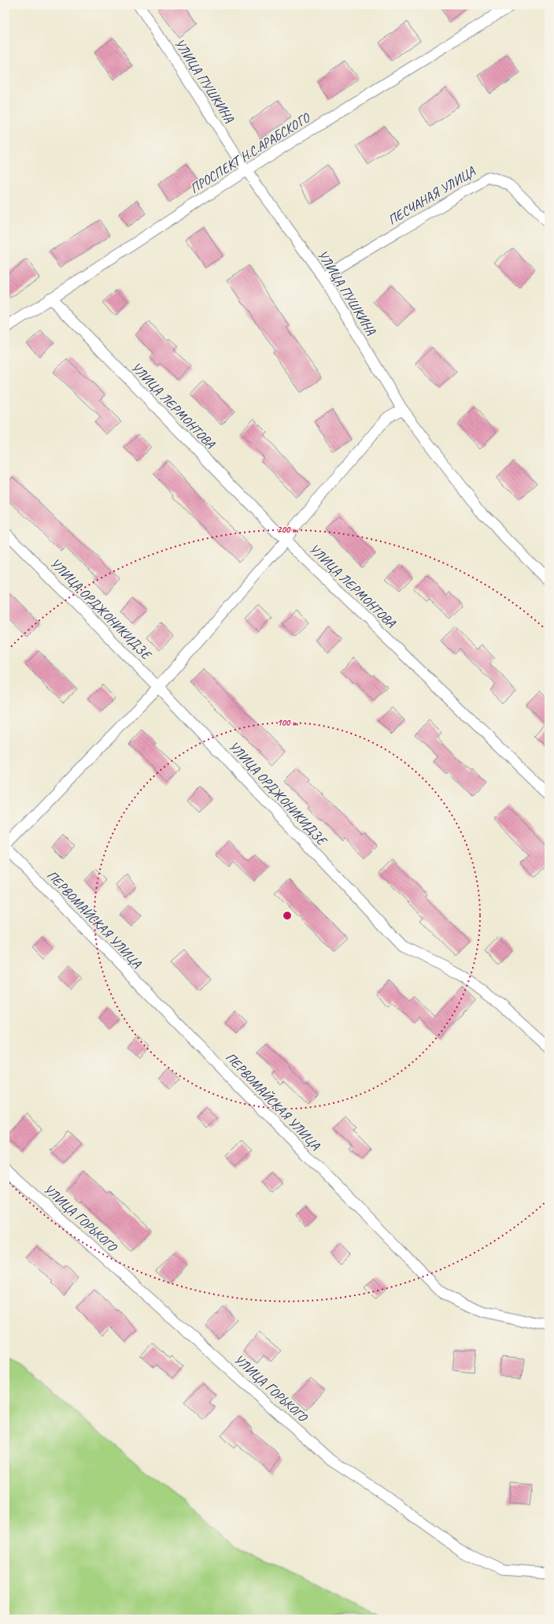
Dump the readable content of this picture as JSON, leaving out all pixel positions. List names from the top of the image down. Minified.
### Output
{"streets":{"street":["УЛИЦА ПУШКИНА","ПРОСПЕКТ Н.С.АРАБСКОГО","ПЕСЧАНАЯ УЛИЦА","УЛИЦА ЛЕРМОНТОВА","УЛИЦА ОРДЖОНИКИДЗЕ","ПЕРВОМАЙСКАЯ УЛИЦА","УЛИЦА ГОРЬКОГО"]},"crossings":[["УЛИЦА ПУШКИНА","ПРОСПЕКТ Н.С.АРАБСКОГО"],["УЛИЦА ПУШКИНА","ПЕСЧАНАЯ УЛИЦА"],["ПРОСПЕКТ Н.С.АРАБСКОГО","УЛИЦА ЛЕРМОНТОВА"]],"rings":["200 m","100 m"]}
